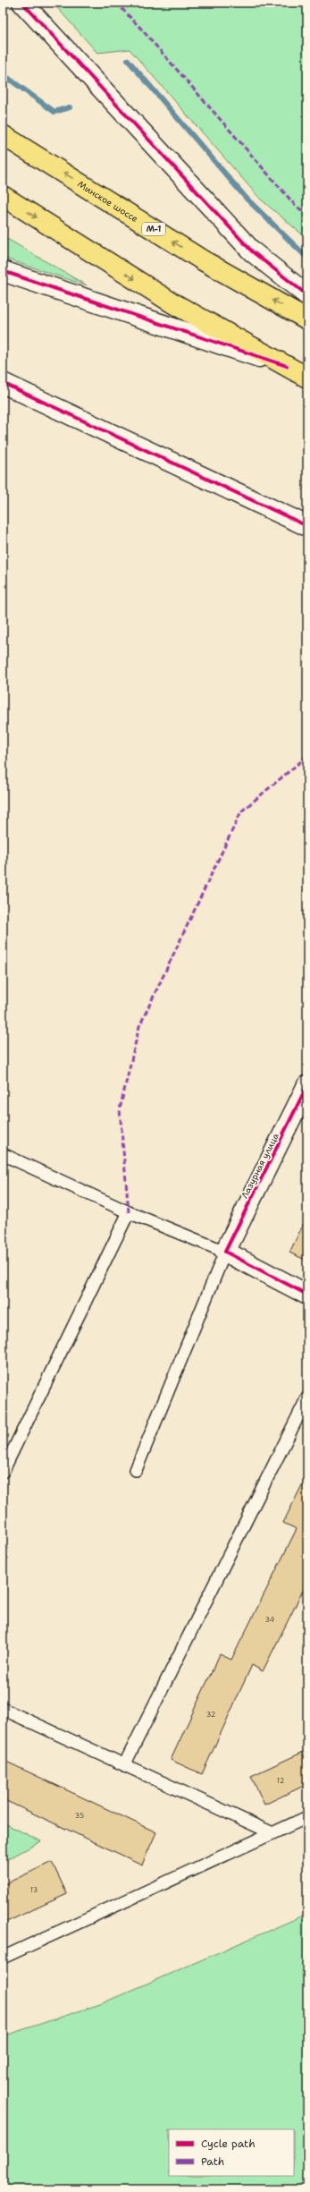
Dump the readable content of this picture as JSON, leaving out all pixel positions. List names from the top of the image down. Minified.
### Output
{"streets":{"highway":["Минское шоссе","М-1"],"street":["Лазурная улица"]},"house_numbers":["34","32","12","35","13"],"legend":["Cycle path","Path"]}
